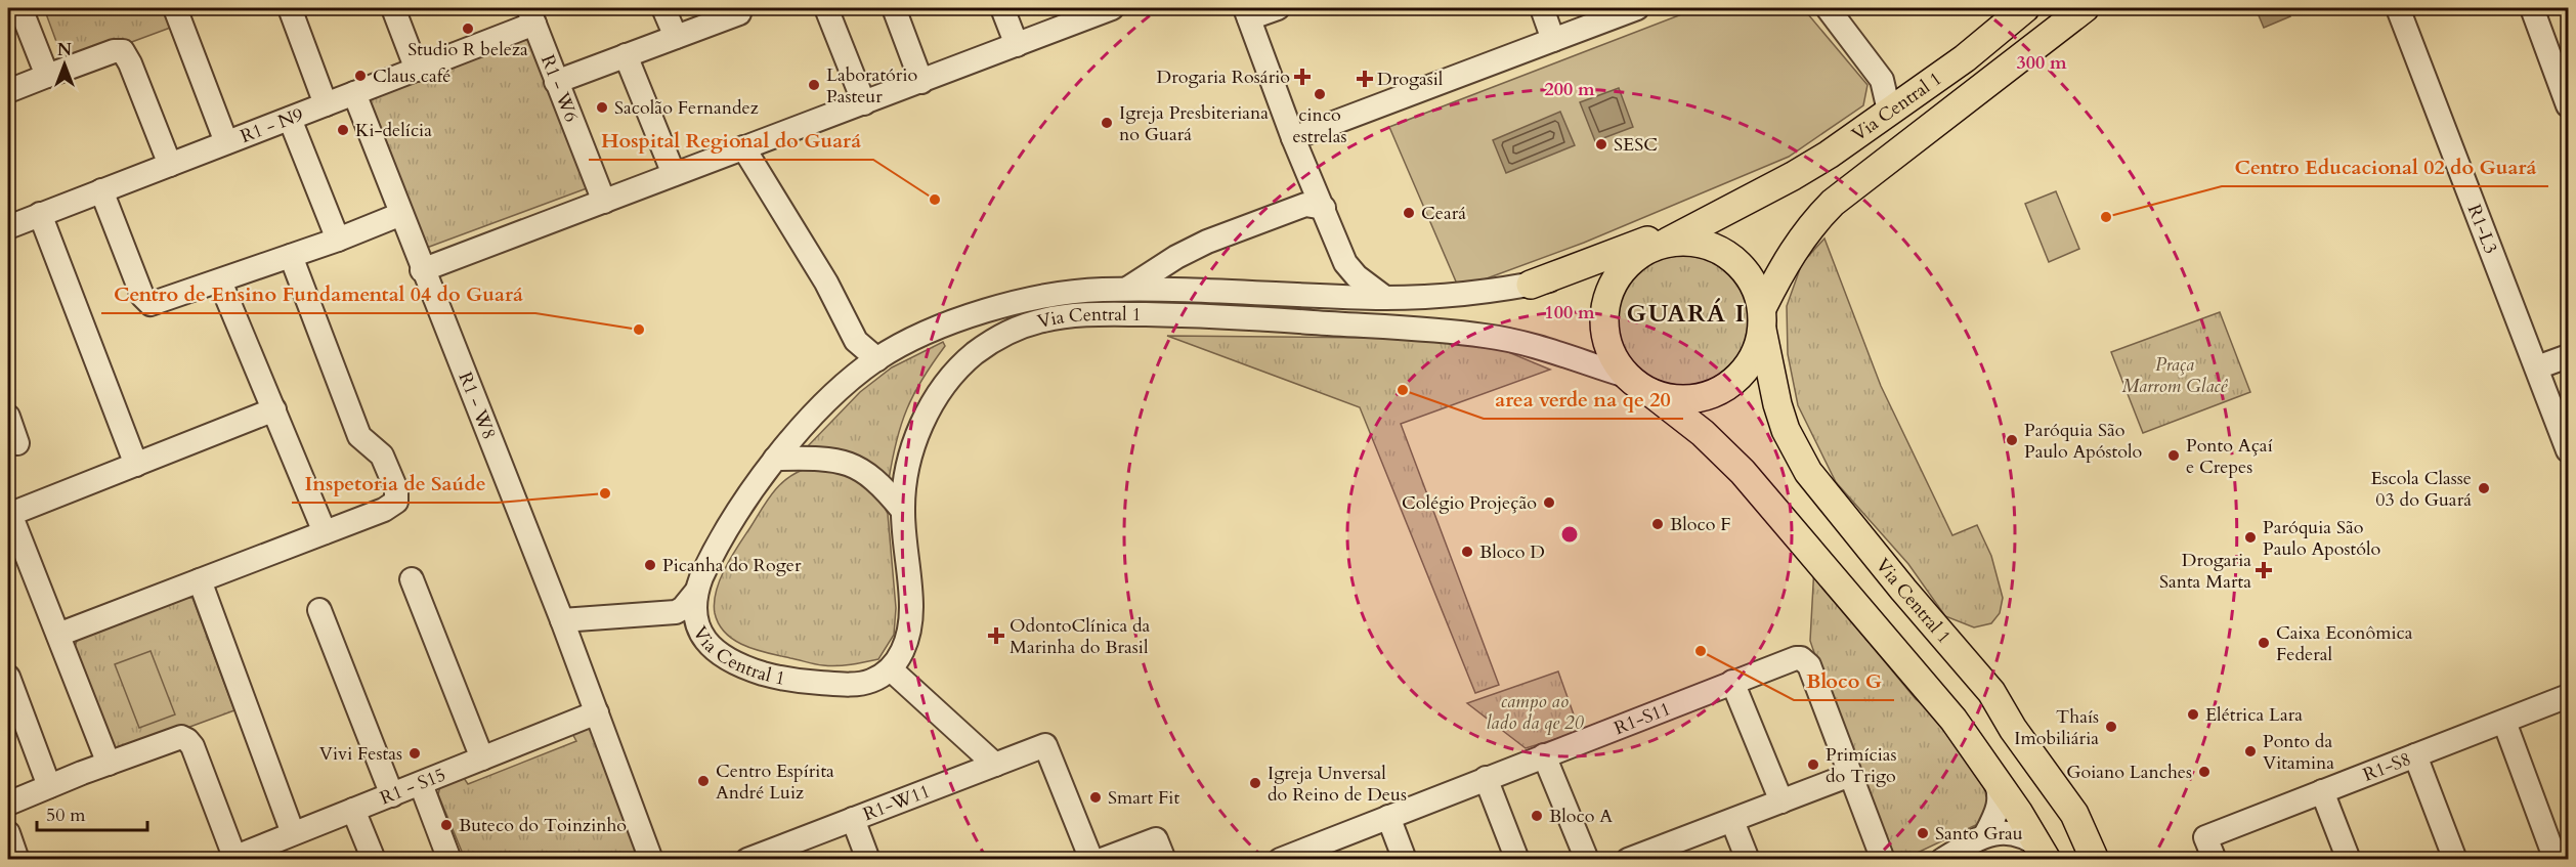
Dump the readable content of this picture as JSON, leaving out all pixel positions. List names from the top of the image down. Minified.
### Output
{"streets":{"main road":["Via Central 1"],"street":["R1 - W6","R1 - N9","R1-L3","R1 - W8","R1-S11","R1-S8","R1 - S15","R1-W11"]},"crossings":[["R1 - W6","R1 - N9"],["R1 - N9","R1 - W8"],["R1 - W8","R1 - S15"]],"districts":["GUARÁ I"],"parks":["Praça Marrom Glacê","campo ao lado da qe 20"],"places":{"other":["Studio R beleza","Claus café","Laboratório Pasteur","cinco estrelas","Sacolão Fernandez","Igreja Presbiteriana no Guará","Ki-delícia","SESC","Hospital Regional do Guará","Ceará","Centro Educacional 02 do Guará","Centro de Ensino Fundamental 04 do Guará","area verde na qe 20","Paróquia São Paulo Apóstolo","Ponto Açaí e Crepes","Escola Classe 03 do Guará","Inspetoria de Saúde","Colégio Projeção","Bloco F","Paróquia São Paulo Apostólo","Bloco D","Picanha do Roger","Caixa Econômica Federal","Bloco G","Elétrica Lara","Thaís Imobiliária","Ponto da Vitamina","Vivi Festas","Primícias do Trigo","Goiano Lanches","Centro Espírita André Luiz","Igreja Unversal do Reino de Deus","Smart Fit","Bloco A","Buteco do Toinzinho","Santo Grau"],"health":["Drogaria Rosário","Drogasil","Drogaria Santa Marta","OdontoClínica da Marinha do Brasil"]},"scale_bar":"50 m","north":"top","rings":["300 m","200 m","100 m"]}
